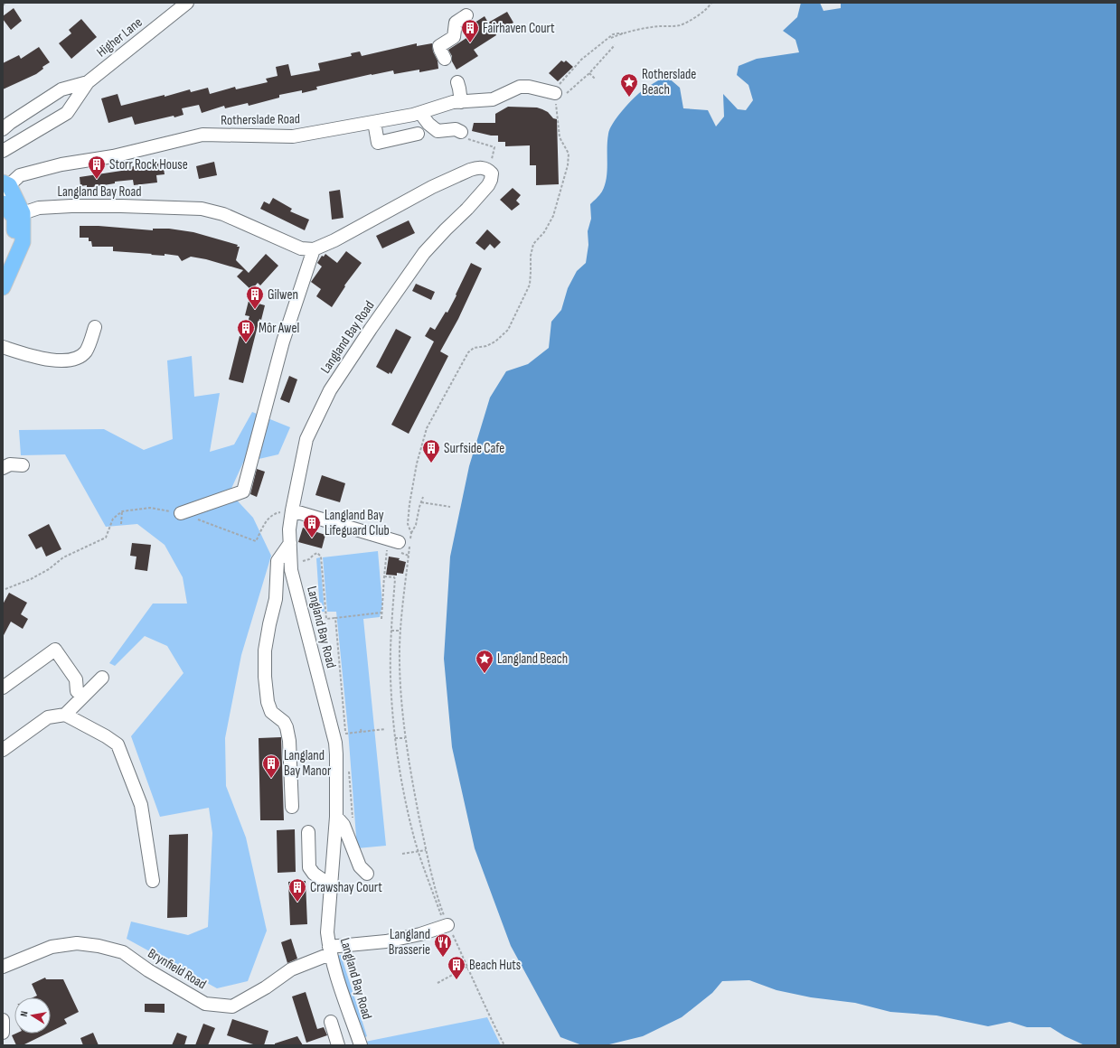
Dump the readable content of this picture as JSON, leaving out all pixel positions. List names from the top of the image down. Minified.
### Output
{"streets":{"street":["Higher Lane","Rotherslade Road","Langland Bay Road","Brynfield Road"]},"crossings":[["Langland Bay Road","Brynfield Road"]],"places":{"building":["Fairhaven Court","Storr Rock House","Gilwen","Môr Awel","Surfside Cafe","Langland Bay Lifeguard Club","Langland Bay Manor","Crawshay Court","Beach Huts"],"place":["Rotherslade Beach","Langland Beach"],"restaurant":["Langland Brasserie"]},"north":"left"}
